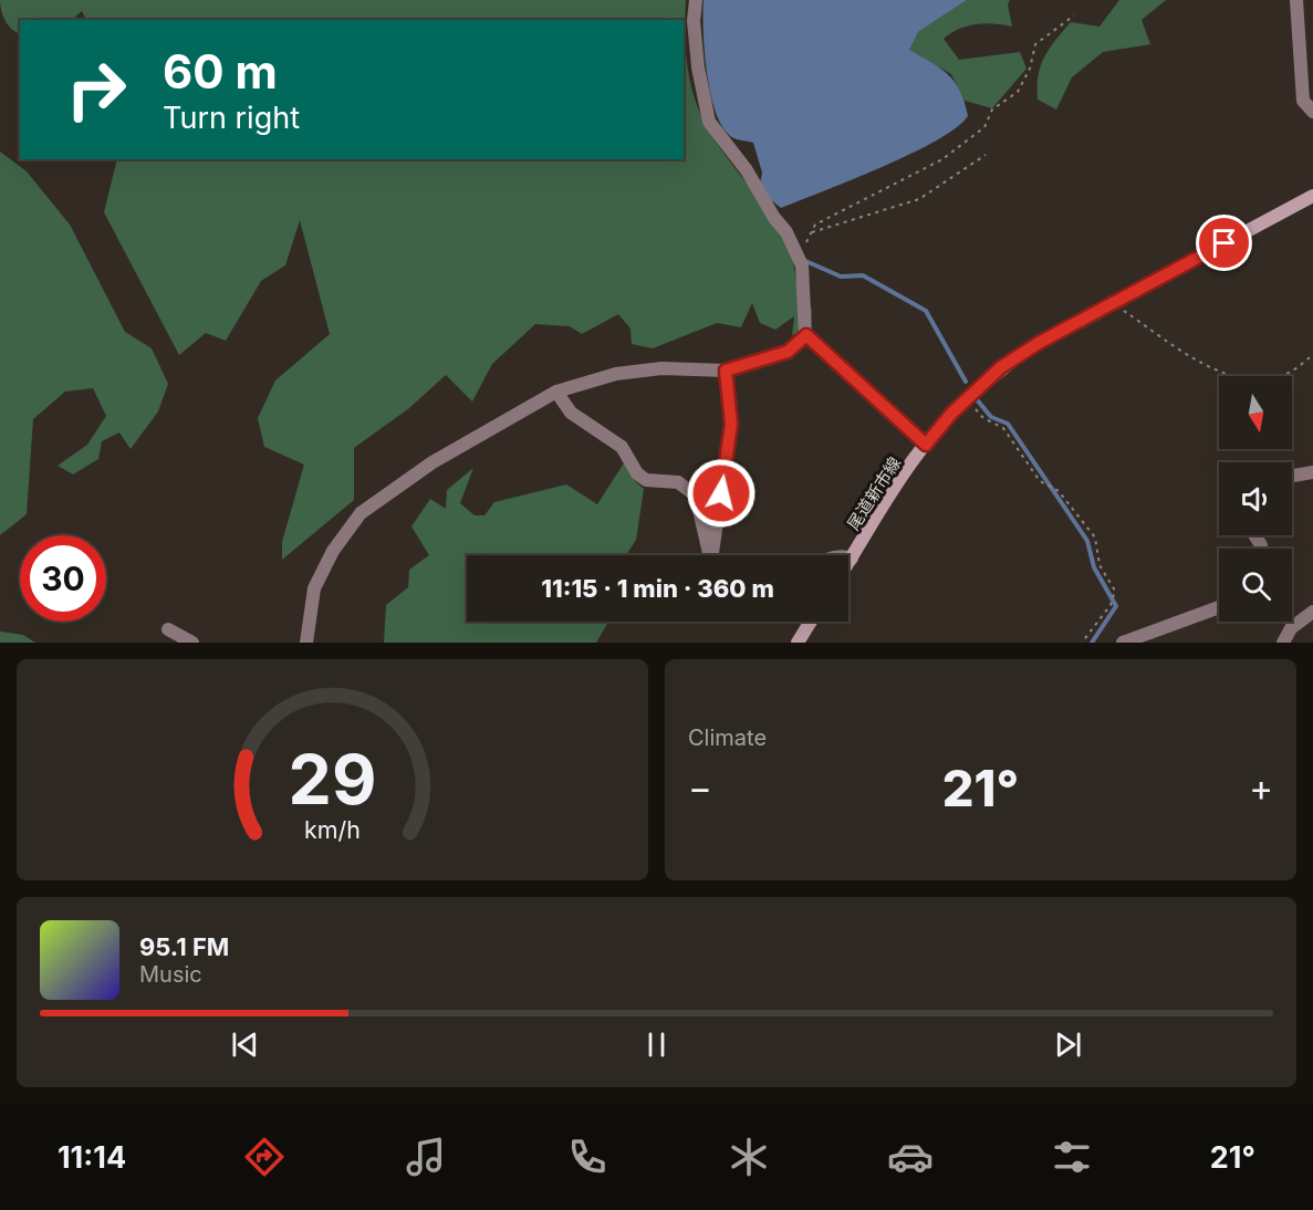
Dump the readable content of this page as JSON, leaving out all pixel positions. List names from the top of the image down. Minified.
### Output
{"streets":{"main road":["尾道新市線"]},"north":"bottom","page":{"turn":["60 m","Turn right"],"limit":"30","trip":"11:15 · 1 min · 360 m","tile":"Climate","heat":["−","21°","+"],"song":["95.1 FM","Music"],"tabs":["11:14","21°"],"gauge":["29","km/h"]}}
